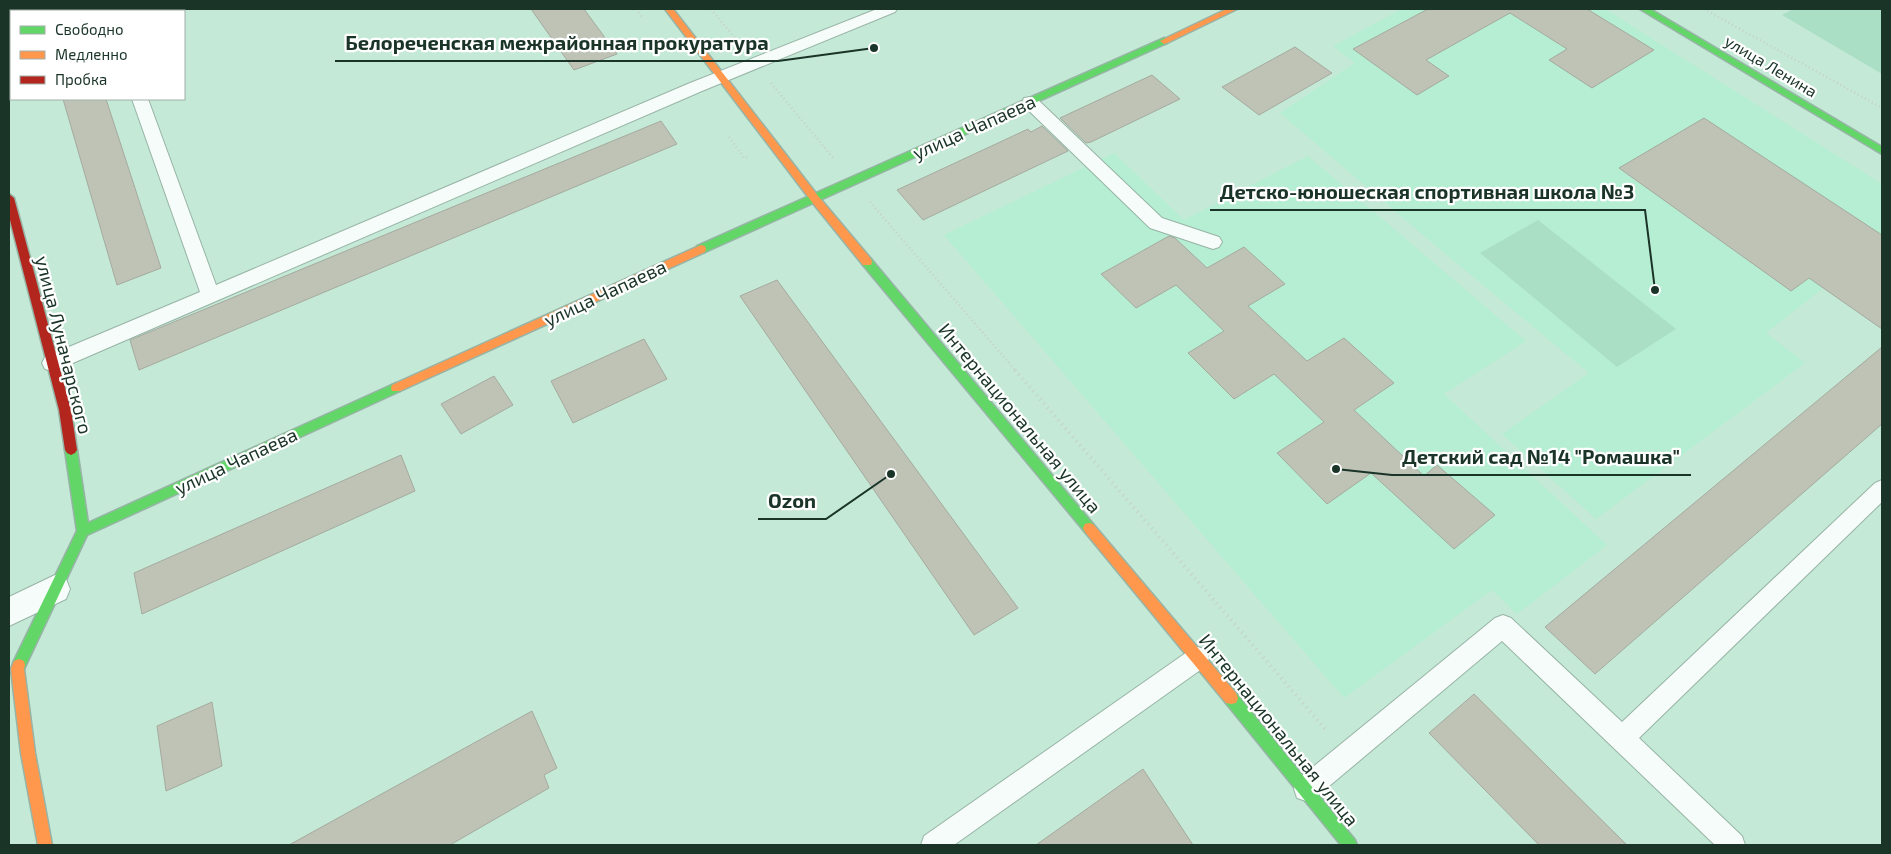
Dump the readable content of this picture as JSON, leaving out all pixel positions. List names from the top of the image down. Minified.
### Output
{"streets":{"street":["улица Ленина","улица Чапаева","улица Луначарского","Интернациональная улица"]},"crossings":[["улица Чапаева","улица Луначарского"],["улица Чапаева","Интернациональная улица"]],"places":["Белореченская межрайонная прокуратура","Детско-юношеская спортивная школа №3","Детский сад №14 \"Ромашка\"","Ozon"],"legend":["Свободно","Медленно","Пробка"]}
